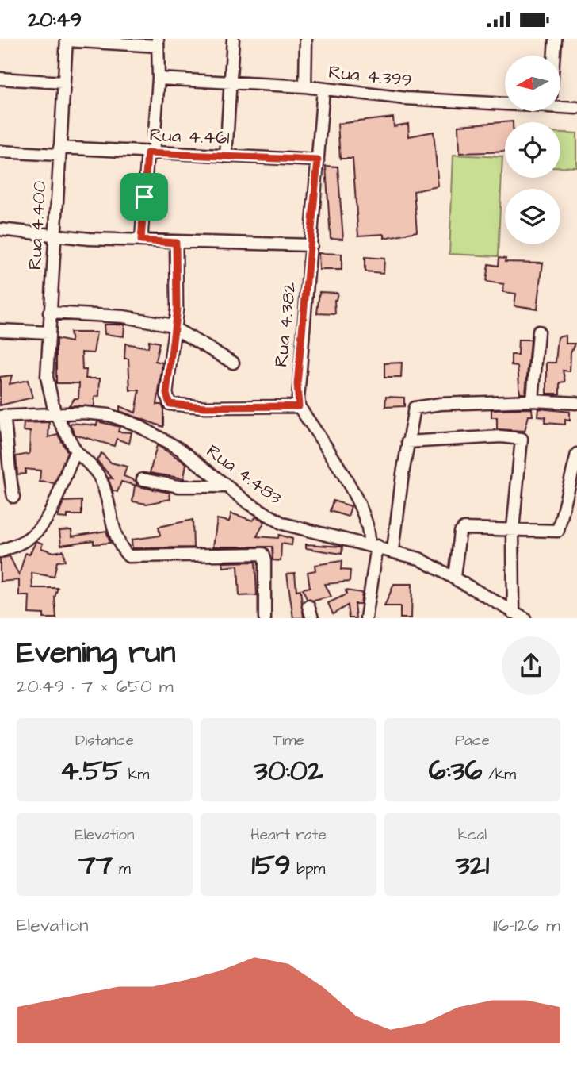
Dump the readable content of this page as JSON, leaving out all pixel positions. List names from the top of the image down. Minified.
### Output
{"streets":{"street":["Rua 4.399","Rua 4.461","Rua 4.400","Rua 4.382","Rua 4.483"]},"crossings":[["Rua 4.399","Rua 4.382"],["Rua 4.461","Rua 4.400"],["Rua 4.461","Rua 4.382"],["Rua 4.400","Rua 4.483"]],"north":"left","page":{"status":"20:49","heading":["Evening run","20:49 · 7 × 650 m"],"stats":[["Distance","4.55 km"],["Time","30:02"],["Pace","6:36 /km"],["Elevation","77 m"],["Heart rate","159 bpm"],["kcal","321"]],"chart":["Elevation","116–126 m"]}}
